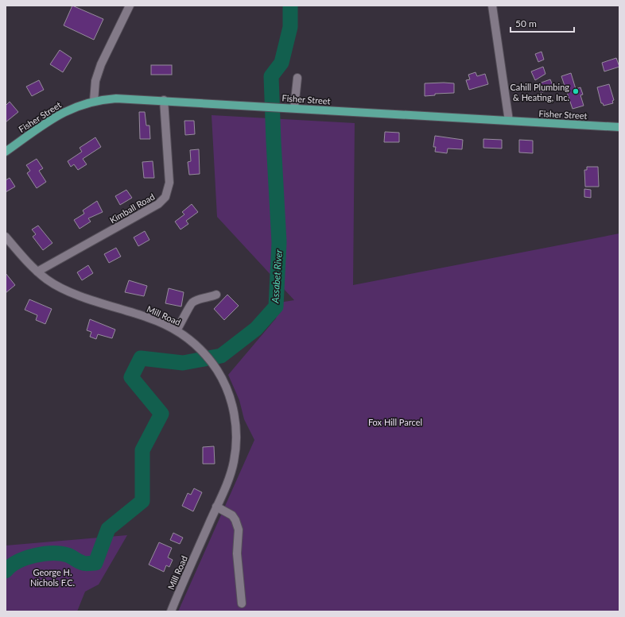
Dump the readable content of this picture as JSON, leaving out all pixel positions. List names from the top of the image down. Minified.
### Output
{"streets":{"main road":["Fisher Street"],"street":["Kimball Road","Mill Road"]},"crossings":[["Fisher Street","Kimball Road"],["Kimball Road","Mill Road"]],"water":["Assabet River"],"parks":["Fox Hill Parcel","George H. Nichols F.C."],"places":["Cahill Plumbing & Heating, Inc."],"scale_bar":"50 m"}
